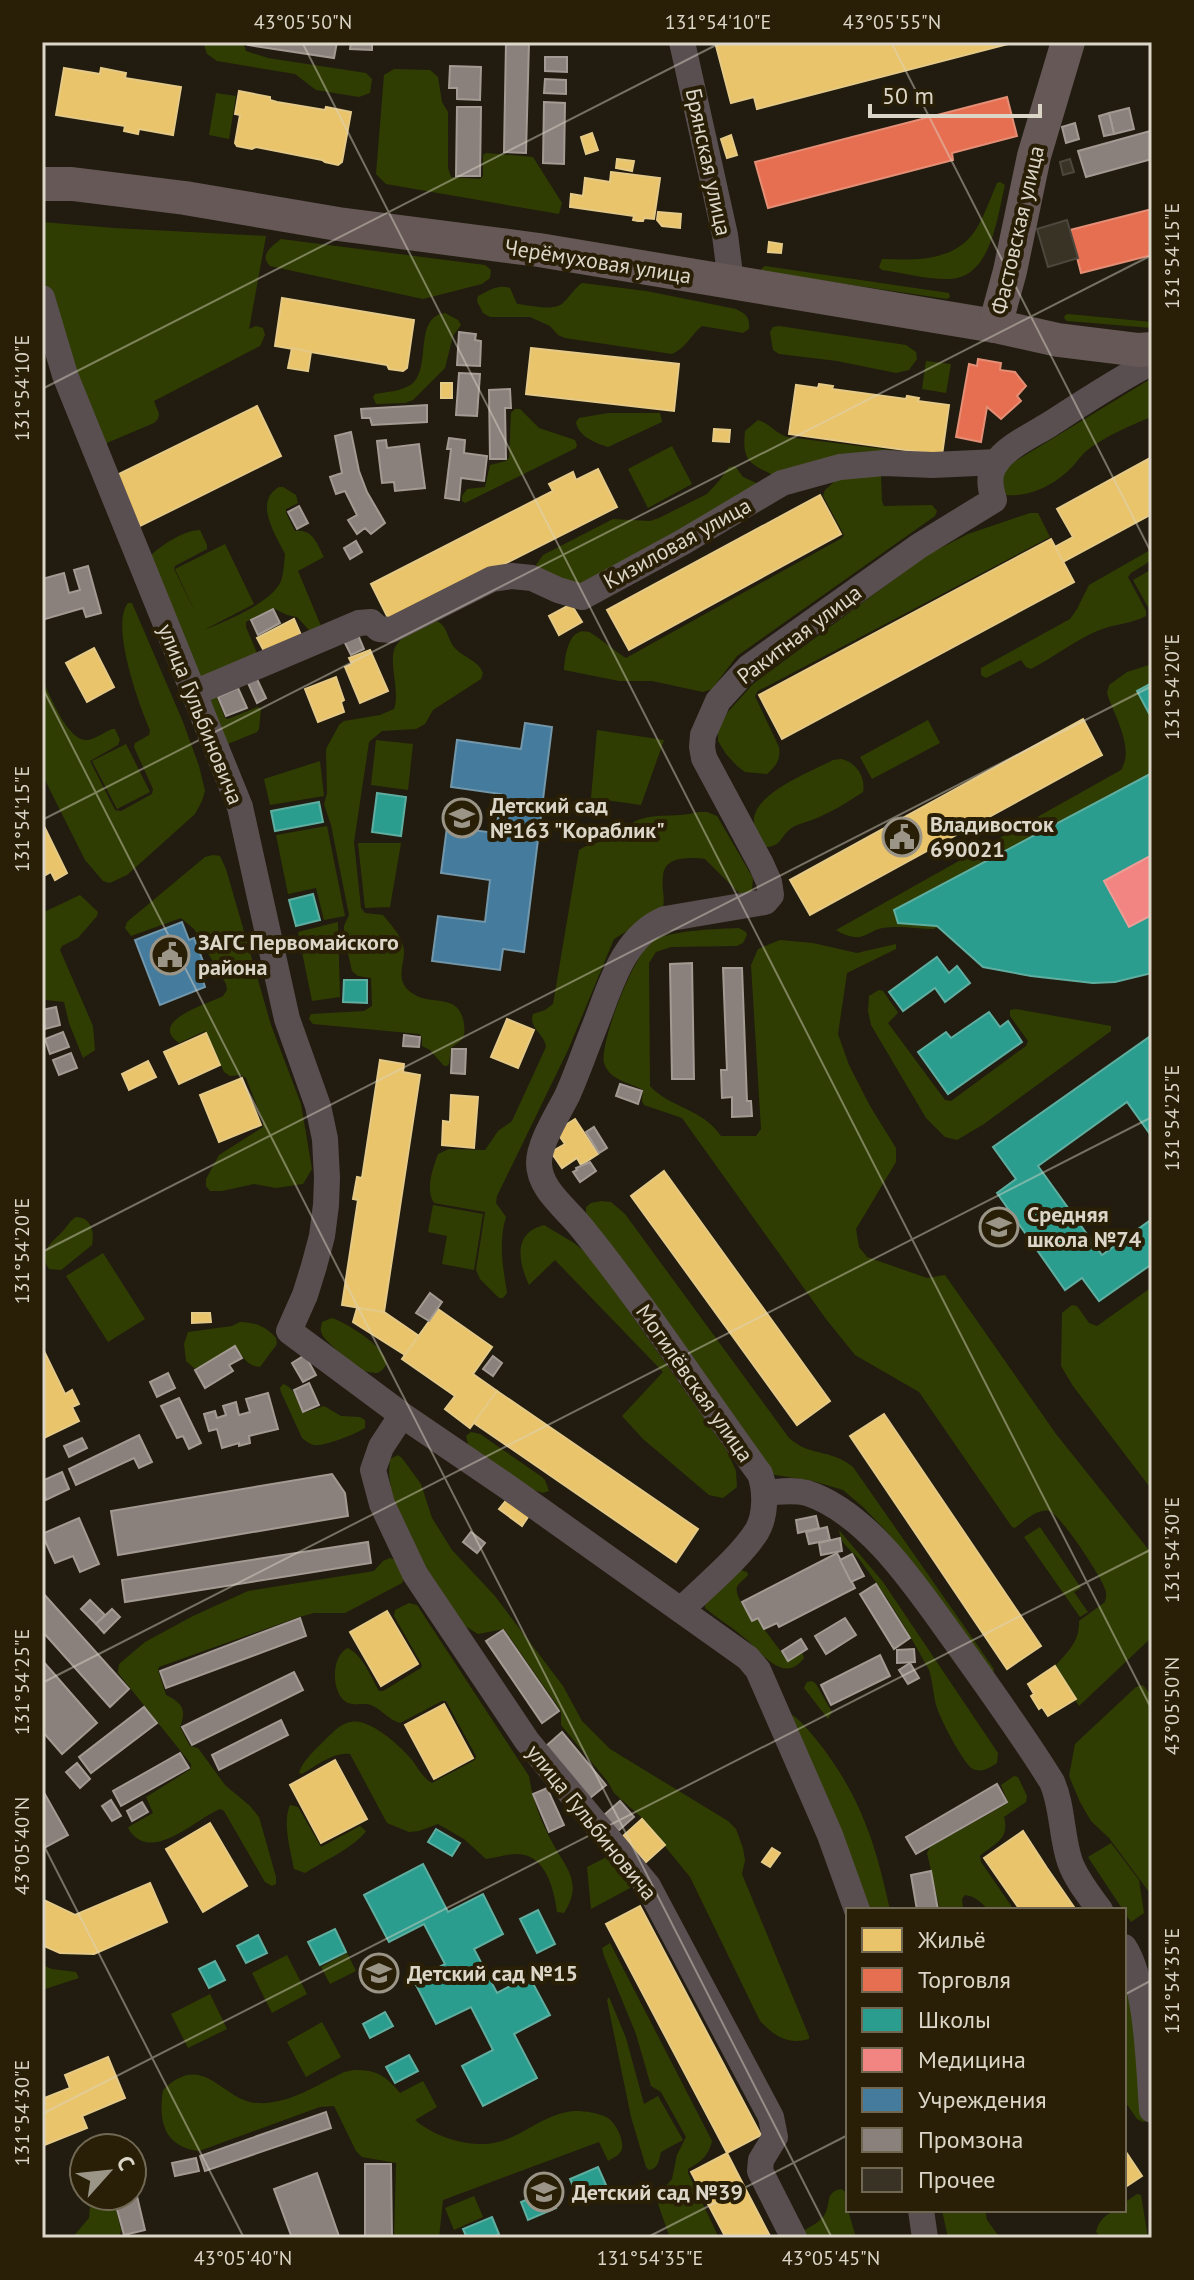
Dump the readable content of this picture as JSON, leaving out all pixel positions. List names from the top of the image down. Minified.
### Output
{"streets":{"main road":["Фастовская улица","Черёмуховая улица"],"street":["Брянская улица","Кизиловая улица","Ракитная улица","улица Гульбиновича","Могилёвская улица"]},"crossings":[["Брянская улица","Черёмуховая улица"],["Фастовская улица","Черёмуховая улица"],["Кизиловая улица","Ракитная улица"],["Кизиловая улица","улица Гульбиновича"],["Ракитная улица","Могилёвская улица"]],"places":{"school or university":["Детский сад №163 \"Кораблик\"","Средняя школа №74","Детский сад №15","Детский сад №39"],"public building":["Владивосток 690021","ЗАГС Первомайского района"]},"legend":["Жильё","Торговля","Школы","Медицина","Учреждения","Промзона","Прочее"],"scale_bar":"50 m","north":"top right","coordinates":["43°05'50\"N","131°54'10\"E","43°05'55\"N","131°54'15\"E","131°54'20\"E","131°54'25\"E","131°54'30\"E","43°05'40\"N","131°54'35\"E","43°05'45\"N"]}
